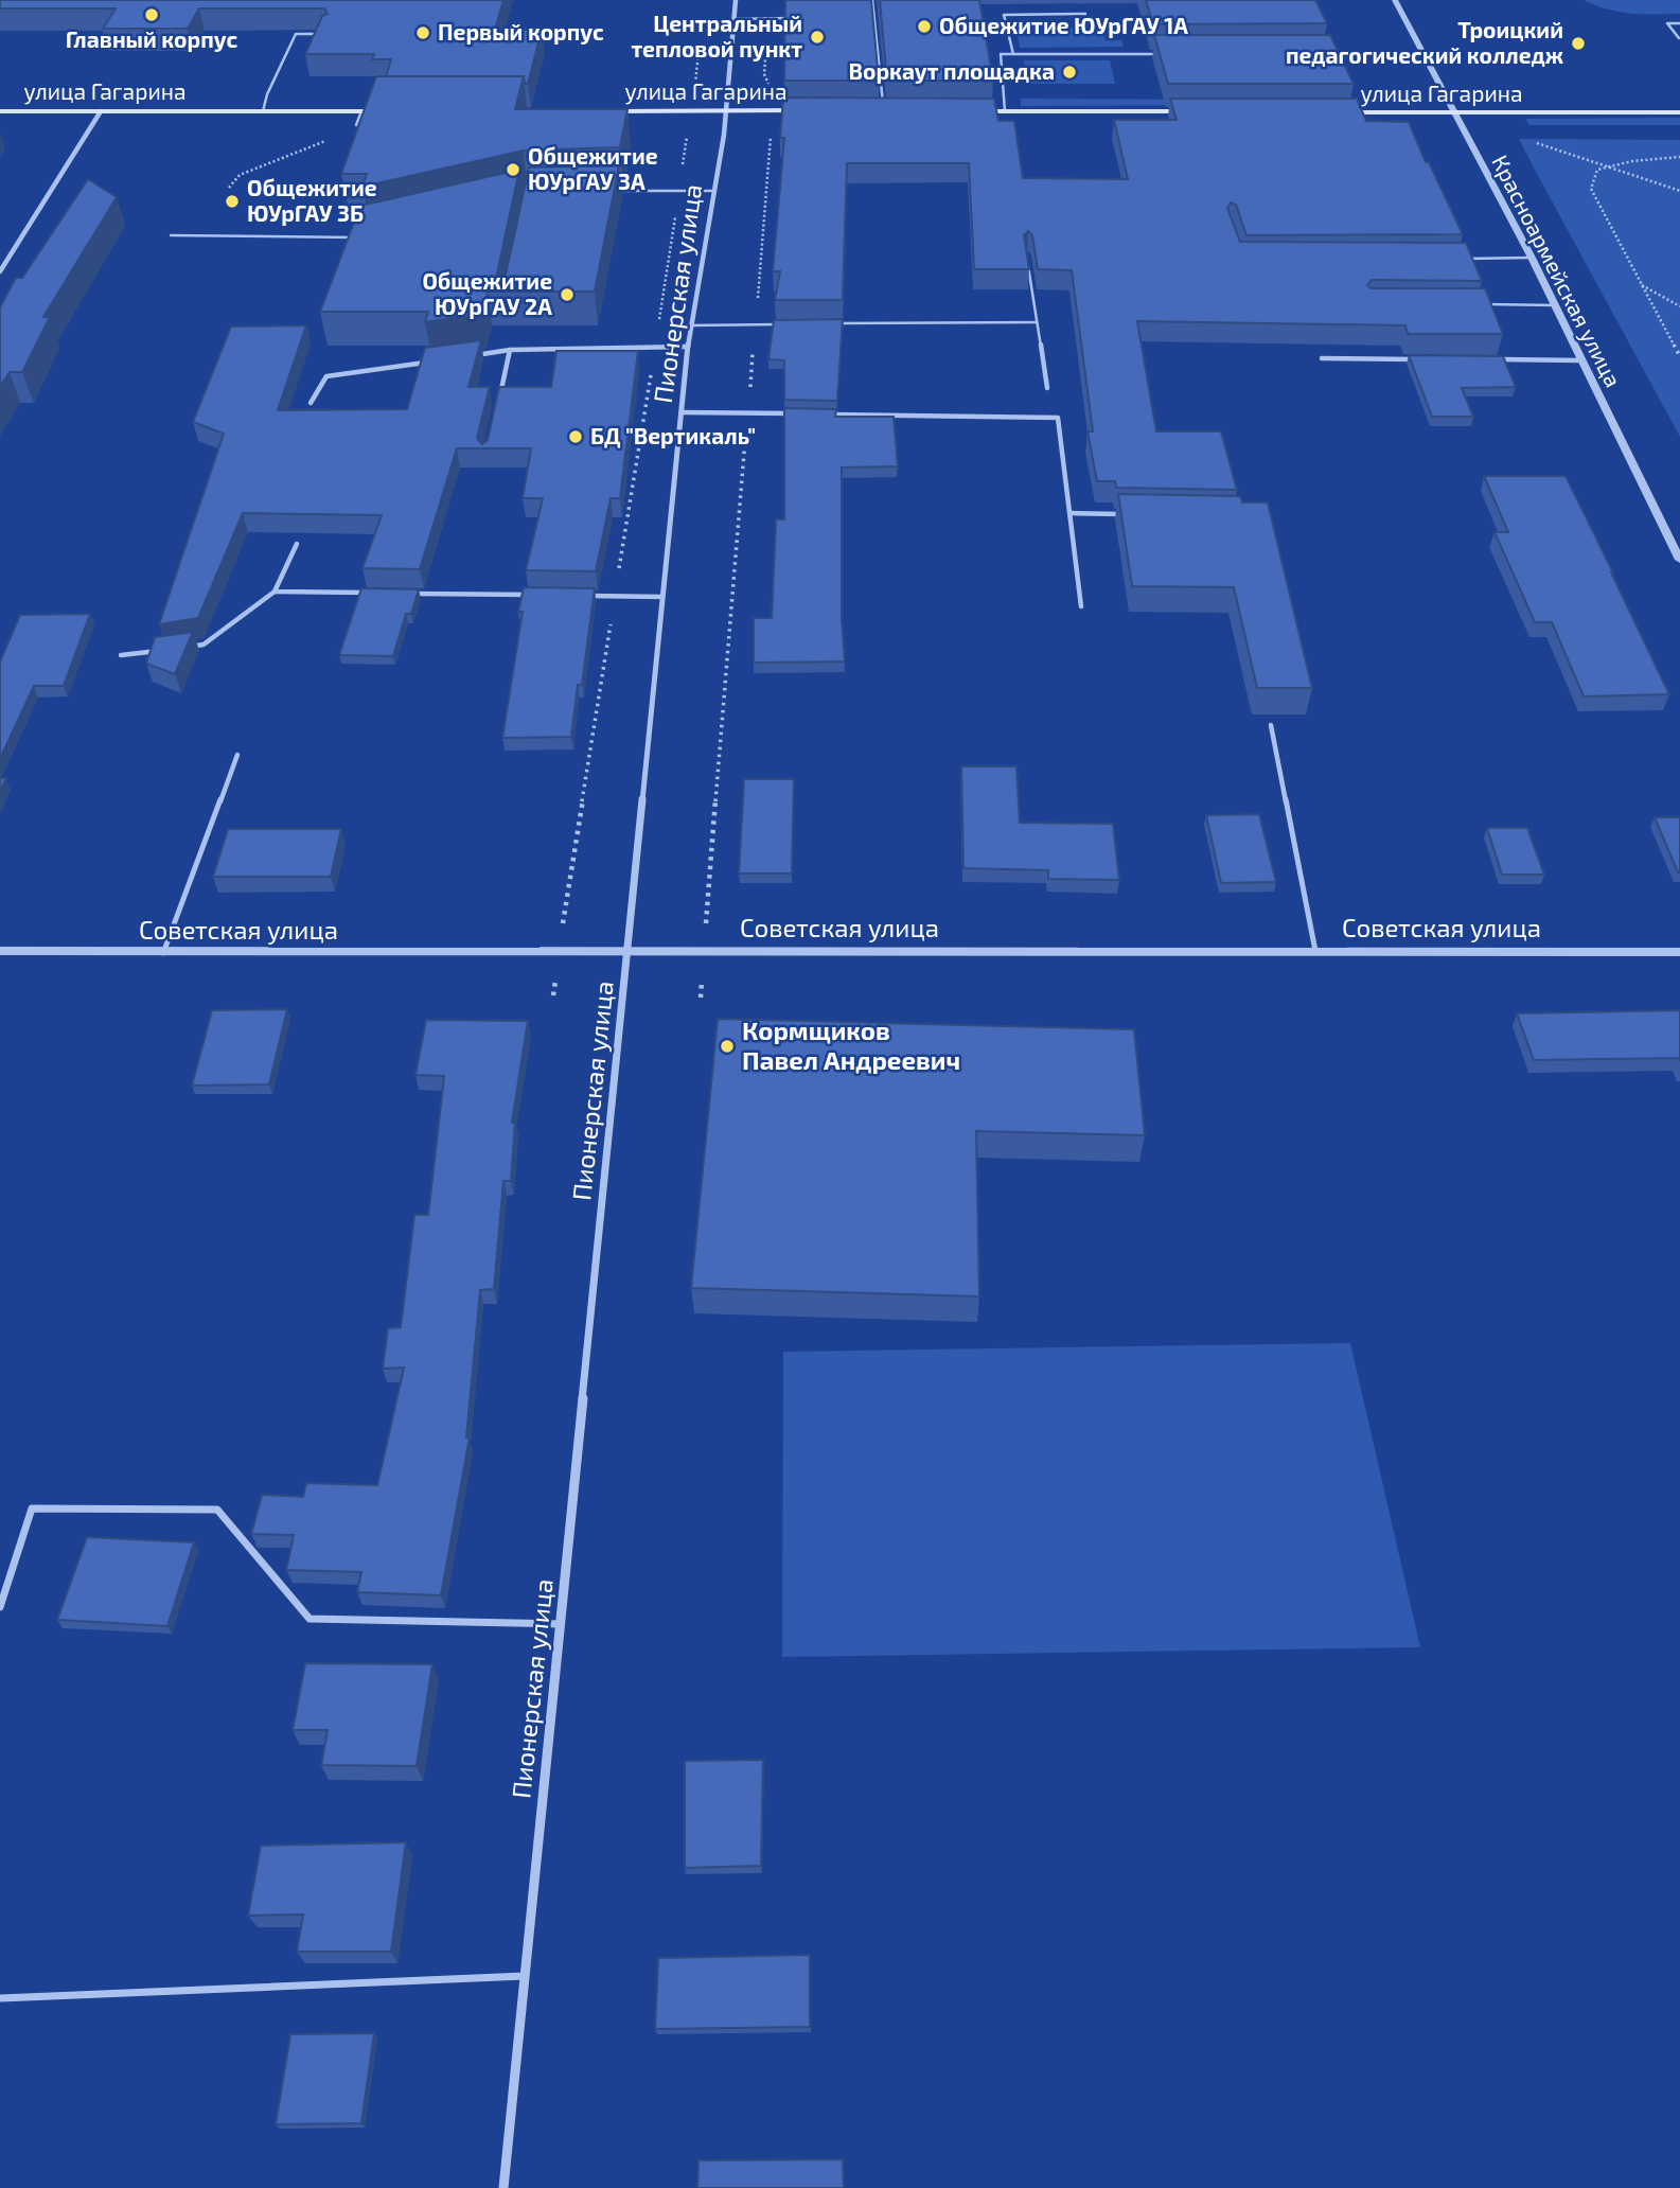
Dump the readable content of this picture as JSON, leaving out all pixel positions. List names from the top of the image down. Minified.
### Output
{"streets":{"main road":["улица Гагарина"],"street":["Красноармейская улица","Пионерская улица","Советская улица"]},"crossings":[["улица Гагарина","Красноармейская улица"],["улица Гагарина","Пионерская улица"],["Пионерская улица","Советская улица"]],"places":["Главный корпус","Общежитие ЮУрГАУ 1А","Первый корпус","Центральный тепловой пункт","Троицкий педагогический колледж","Воркаут площадка","Общежитие ЮУрГАУ 3А","Общежитие ЮУрГАУ 3Б","Общежитие ЮУрГАУ 2А","БД \"Вертикаль\"","Кормщиков Павел Андреевич"]}
